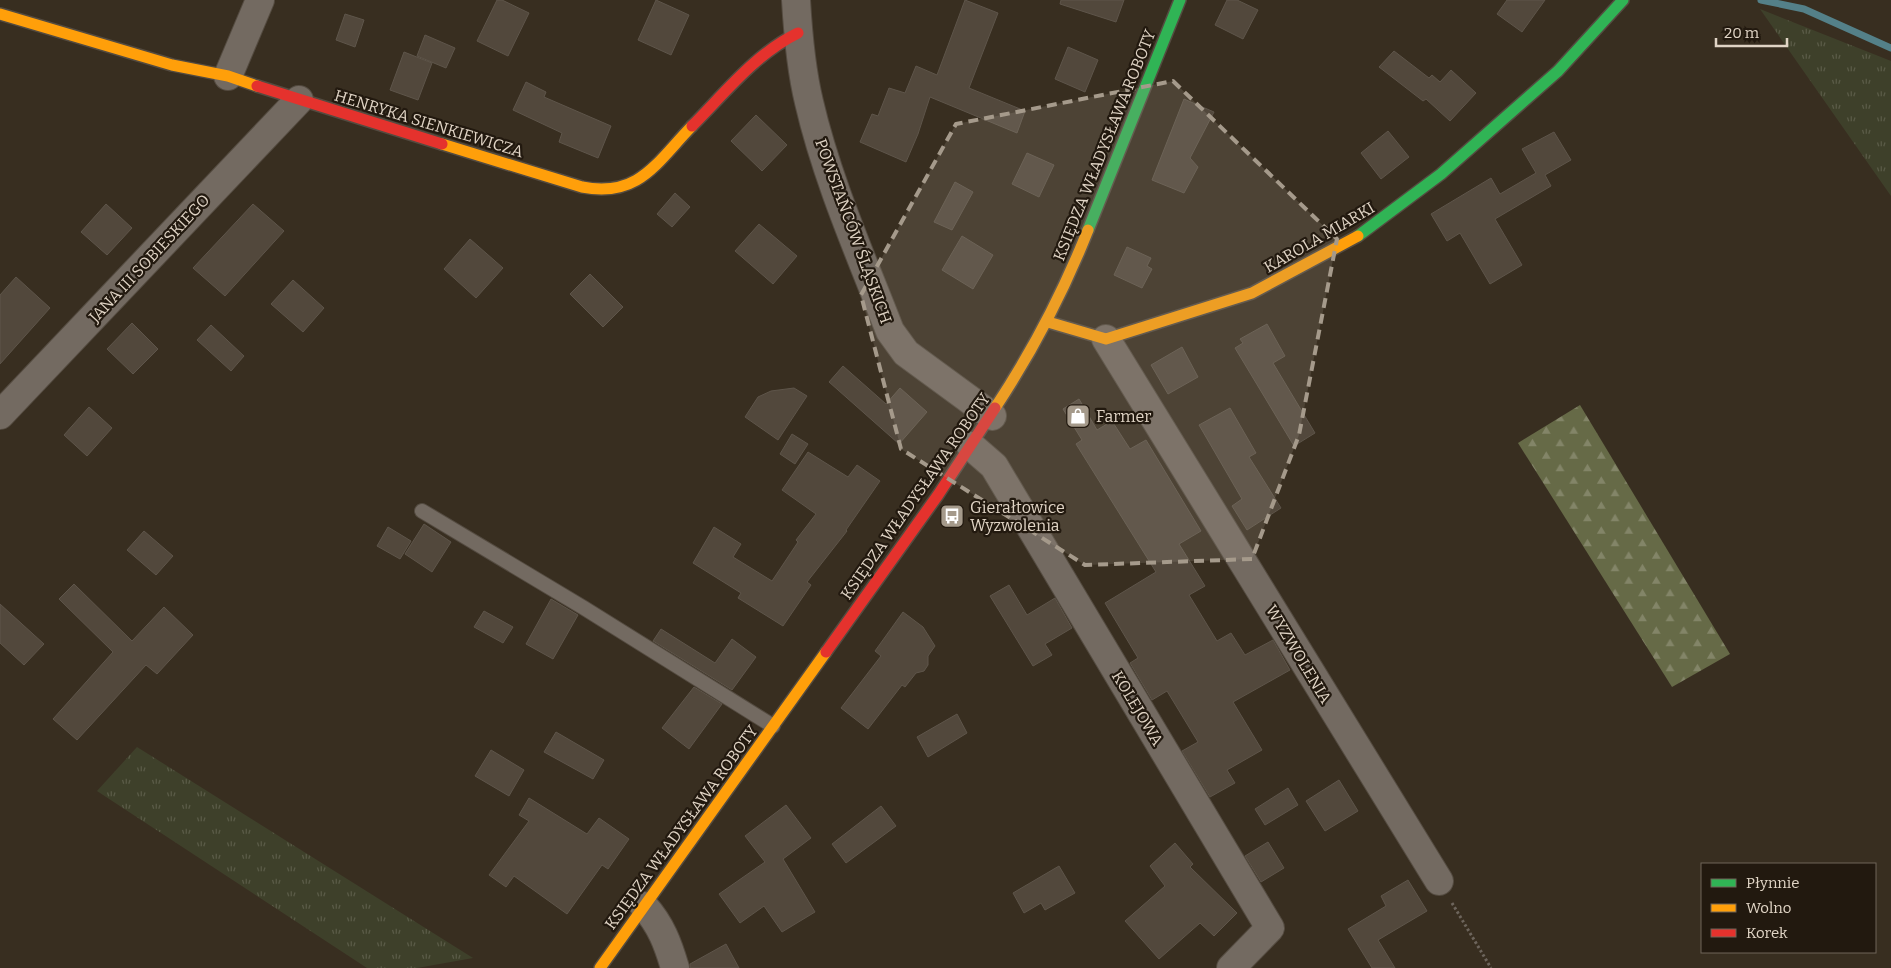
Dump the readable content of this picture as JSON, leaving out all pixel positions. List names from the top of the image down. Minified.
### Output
{"streets":{"street":["HENRYKA SIENKIEWICZA","KSIĘDZA WŁADYSŁAWA ROBOTY","POWSTAŃCÓW ŚLĄSKICH","KAROLA MIARKI","JANA III SOBIESKIEGO","WYZWOLENIA","KOLEJOWA"]},"crossings":[["HENRYKA SIENKIEWICZA","POWSTAŃCÓW ŚLĄSKICH"],["HENRYKA SIENKIEWICZA","JANA III SOBIESKIEGO"],["KSIĘDZA WŁADYSŁAWA ROBOTY","POWSTAŃCÓW ŚLĄSKICH"],["KSIĘDZA WŁADYSŁAWA ROBOTY","KOLEJOWA"],["KAROLA MIARKI","WYZWOLENIA"]],"places":{"shop":["Farmer"],"bus stop":["Gierałtowice Wyzwolenia"]},"legend":["Płynnie","Wolno","Korek"],"scale_bar":"20 m"}
